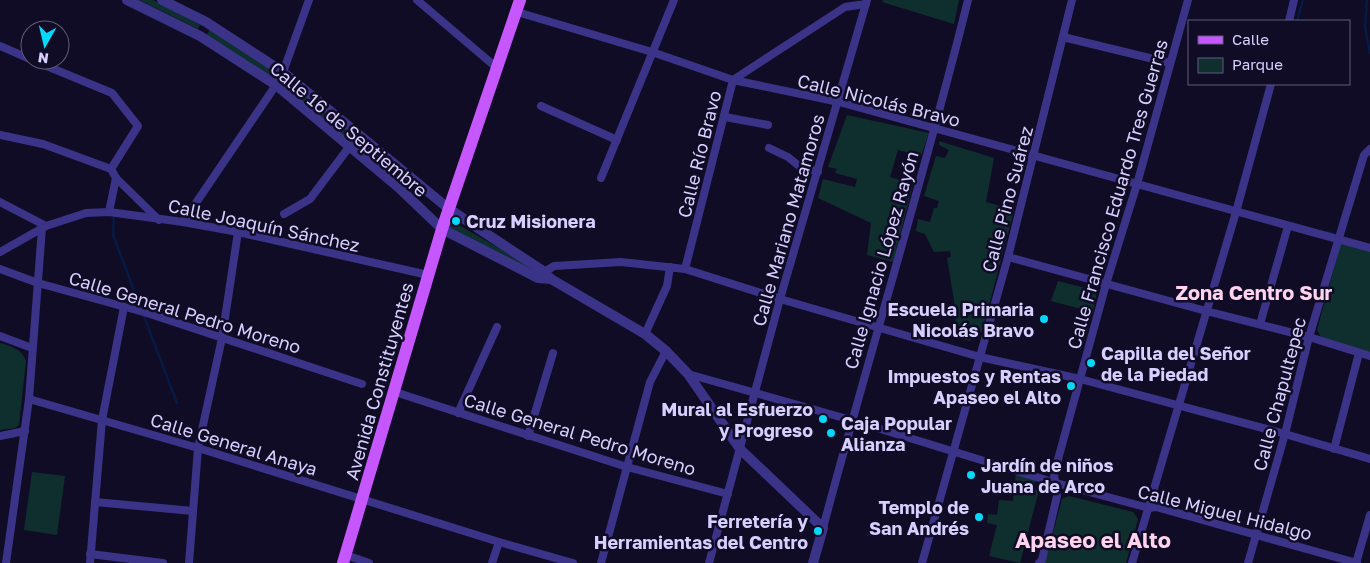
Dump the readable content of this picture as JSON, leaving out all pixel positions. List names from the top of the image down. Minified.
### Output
{"streets":{"main road":["Avenida Constituyentes"],"street":["Calle Nicolás Bravo","Calle 16 de Septiembre","Calle Río Bravo","Calle Francisco Eduardo Tres Guerras","Calle Pino Suárez","Calle Mariano Matamoros","Calle Joaquín Sánchez","Calle Ignacio López Rayón","Calle General Pedro Moreno","Calle Chapultepec","Calle General Anaya","Calle Miguel Hidalgo"]},"crossings":[["Calle Nicolás Bravo","Calle Río Bravo"],["Calle Nicolás Bravo","Calle Francisco Eduardo Tres Guerras"],["Calle Nicolás Bravo","Calle Pino Suárez"],["Calle Nicolás Bravo","Calle Mariano Matamoros"],["Calle Nicolás Bravo","Calle Ignacio López Rayón"],["Calle Nicolás Bravo","Avenida Constituyentes"],["Calle Nicolás Bravo","Calle Chapultepec"],["Calle 16 de Septiembre","Calle Mariano Matamoros"],["Calle 16 de Septiembre","Calle Ignacio López Rayón"],["Calle 16 de Septiembre","Avenida Constituyentes"],["Calle 16 de Septiembre","Calle Miguel Hidalgo"],["Calle Río Bravo","Calle Mariano Matamoros"],["Calle Francisco Eduardo Tres Guerras","Calle Miguel Hidalgo"],["Calle Pino Suárez","Calle Miguel Hidalgo"],["Calle Mariano Matamoros","Calle General Pedro Moreno"],["Calle Mariano Matamoros","Calle Miguel Hidalgo"],["Calle Joaquín Sánchez","Avenida Constituyentes"],["Calle Ignacio López Rayón","Calle Miguel Hidalgo"],["Calle General Pedro Moreno","Avenida Constituyentes"],["Avenida Constituyentes","Calle General Anaya"],["Calle Chapultepec","Calle Miguel Hidalgo"]],"districts":["Zona Centro Sur","Apaseo el Alto"],"places":["Cruz Misionera","Escuela Primaria Nicolás Bravo","Capilla del Señor de la Piedad","Impuestos y Rentas Apaseo el Alto","Mural al Esfuerzo y Progreso","Caja Popular Alianza","Jardín de niños Juana de Arco","Templo de San Andrés","Ferretería y Herramientas del Centro"],"legend":["Calle","Parque"],"north":"bottom"}
